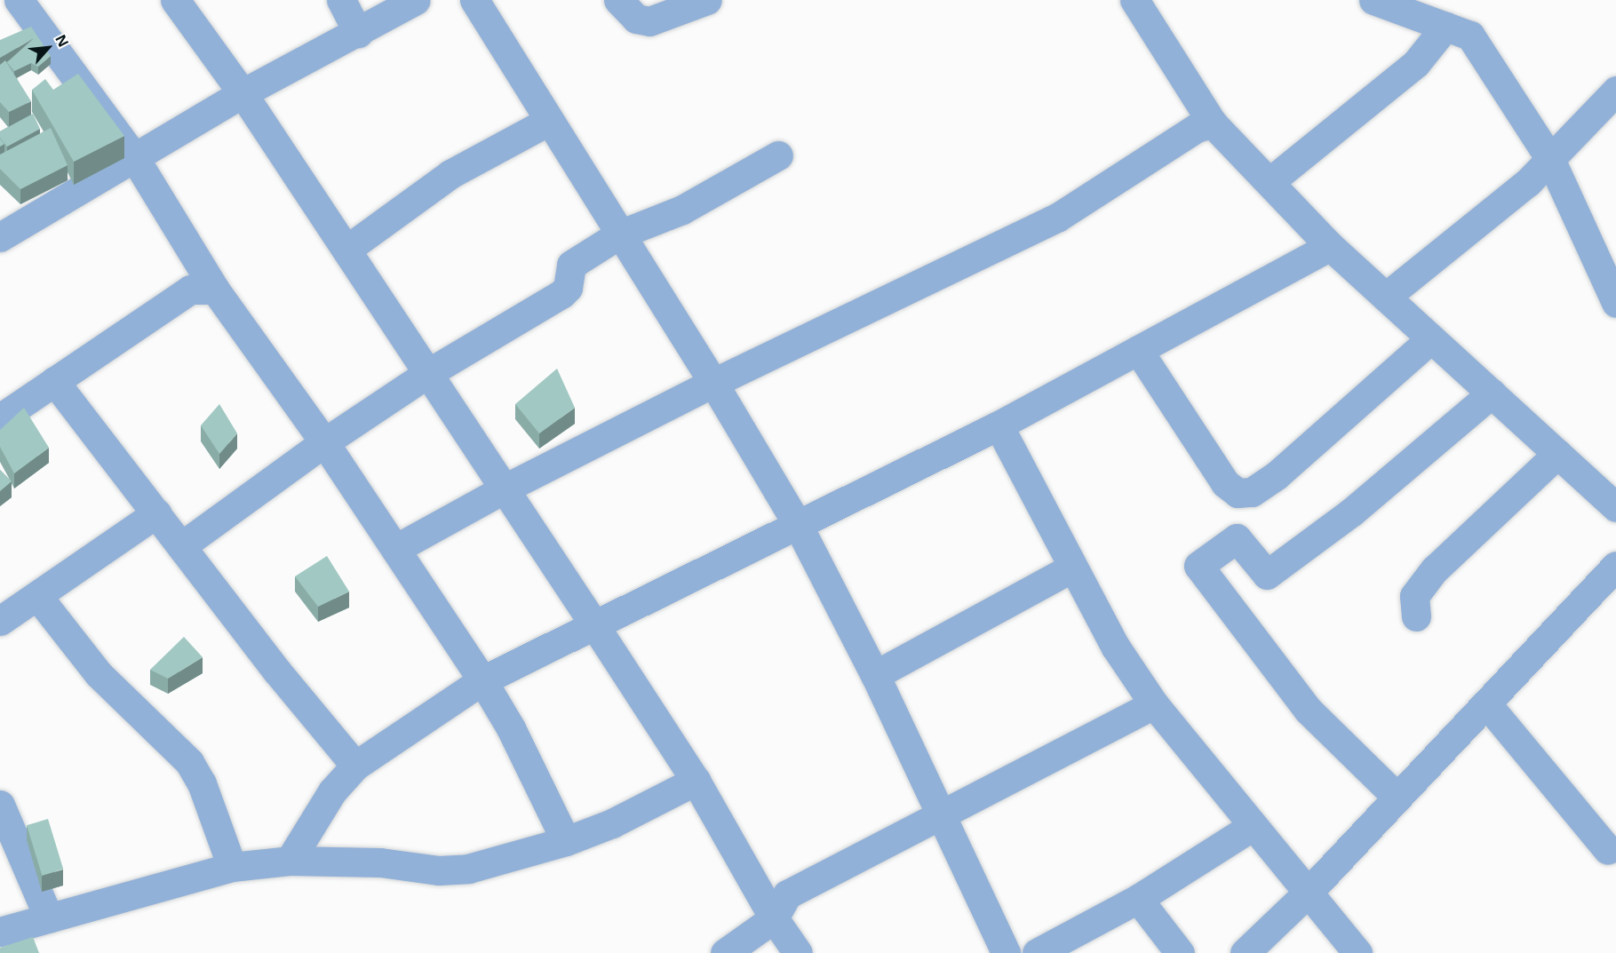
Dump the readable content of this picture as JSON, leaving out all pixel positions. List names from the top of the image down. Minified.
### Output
{"north":"top right"}
